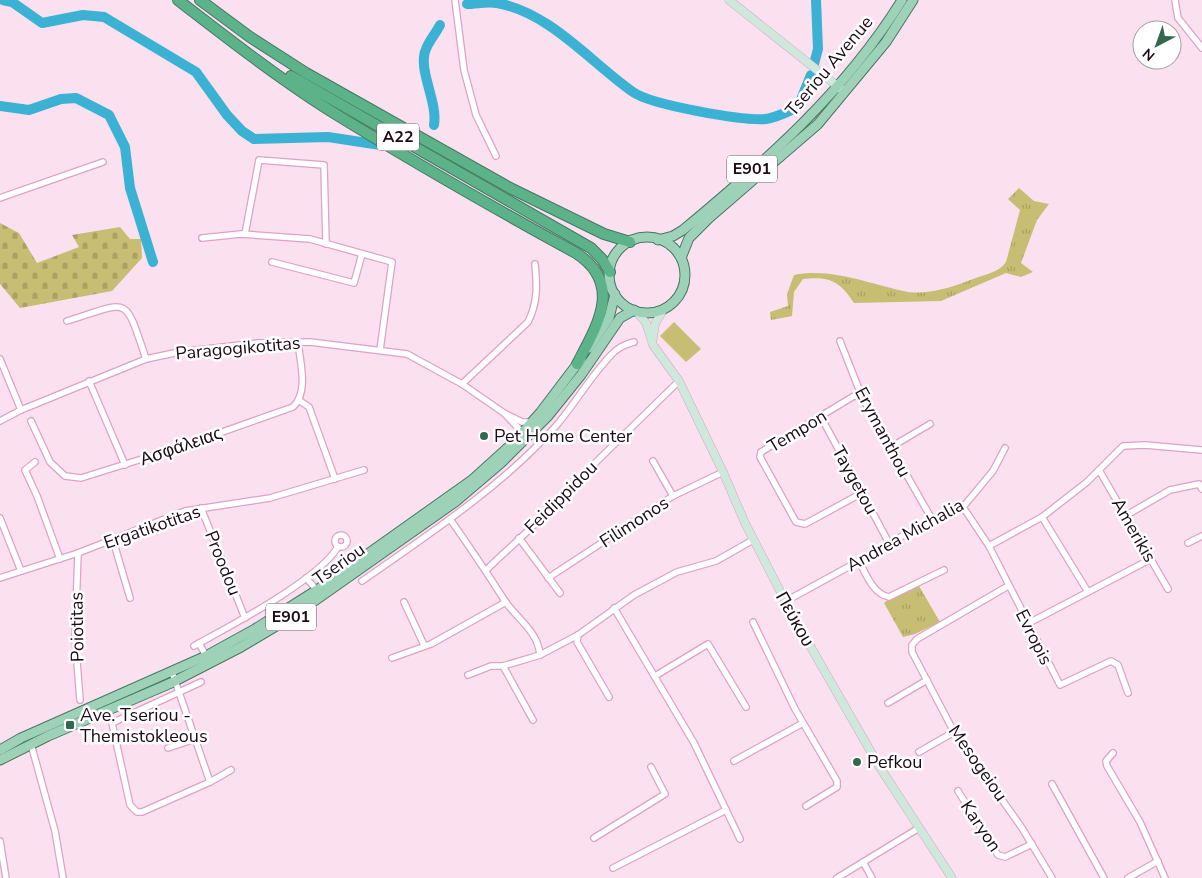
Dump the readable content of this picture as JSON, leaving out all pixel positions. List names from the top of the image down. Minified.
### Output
{"streets":{"highway":["A22"],"main road":["Tseriou Avenue","E901","Tseriou","Πεύκου"],"street":["Paragogikotitas","Tempon","Erymanthou","Ασφάλειας","Taygetou","Feidippidou","Filimonos","Ergatikotitas","Amerikis","Andrea Michalia","Proodou","Poiotitas","Evropis","Mesogeiou","Karyon"]},"crossings":[["Tseriou Avenue","A22"],["Tseriou Avenue","Tseriou"],["Tseriou Avenue","Πεύκου"],["A22","Tseriou"],["A22","Πεύκου"],["Paragogikotitas","Tseriou"],["Tempon","Erymanthou"],["Tempon","Taygetou"],["Erymanthou","Andrea Michalia"],["Taygetou","Andrea Michalia"],["Feidippidou","Πεύκου"],["Filimonos","Πεύκου"],["Ergatikotitas","Proodou"],["Ergatikotitas","Poiotitas"],["Andrea Michalia","Πεύκου"],["Andrea Michalia","Evropis"],["Tseriou","Πεύκου"],["Evropis","Mesogeiou"],["Mesogeiou","Karyon"]],"places":{"other":["Pet Home Center","Pefkou"],"transit":["Ave. Tseriou - Themistokleous"]},"north":"bottom left"}
